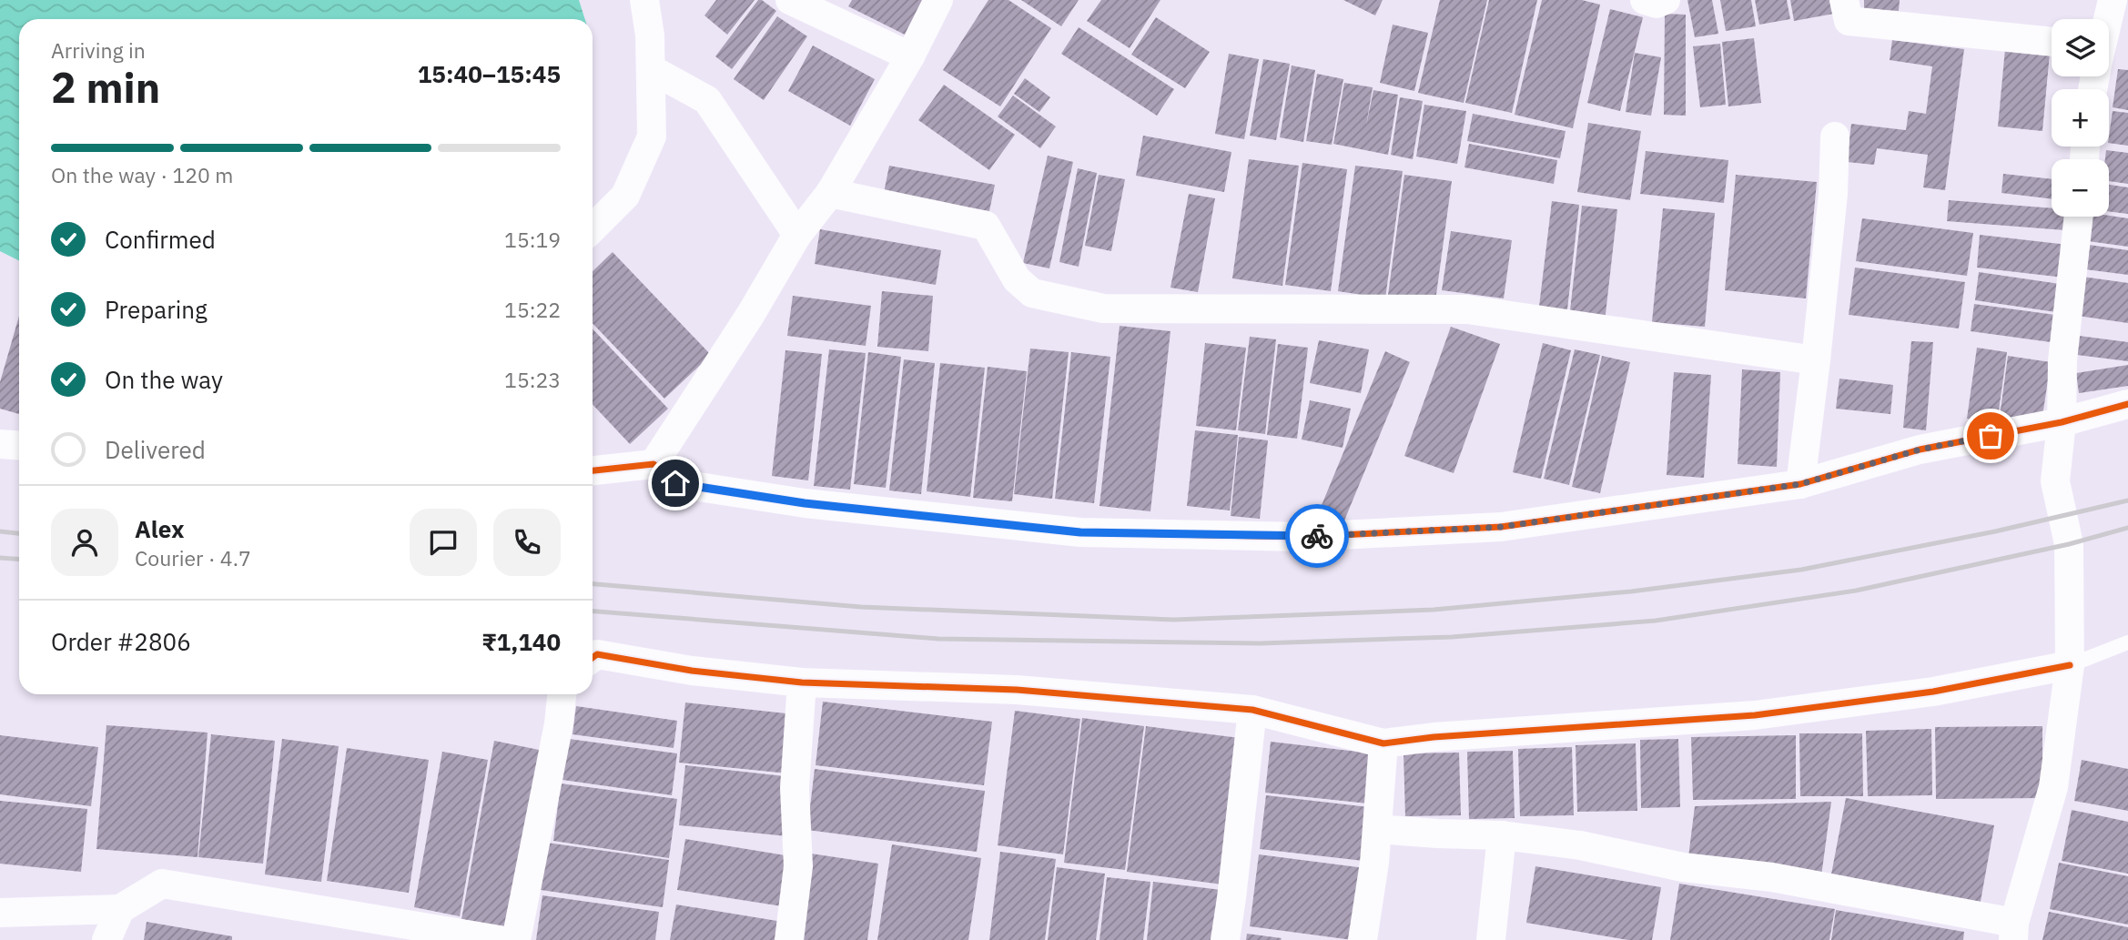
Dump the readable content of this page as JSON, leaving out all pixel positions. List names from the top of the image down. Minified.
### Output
{"page":{"map_buttons":["+","−"],"heading":["2 min","Arriving in","15:40–15:45"],"panel":["Alex","Courier · 4.7","Order #2806","₹1,140"],"bar":"On the way · 120 m","list":[["Confirmed","15:19"],["Preparing","15:22"],["On the way","15:23"],"Delivered"]}}
